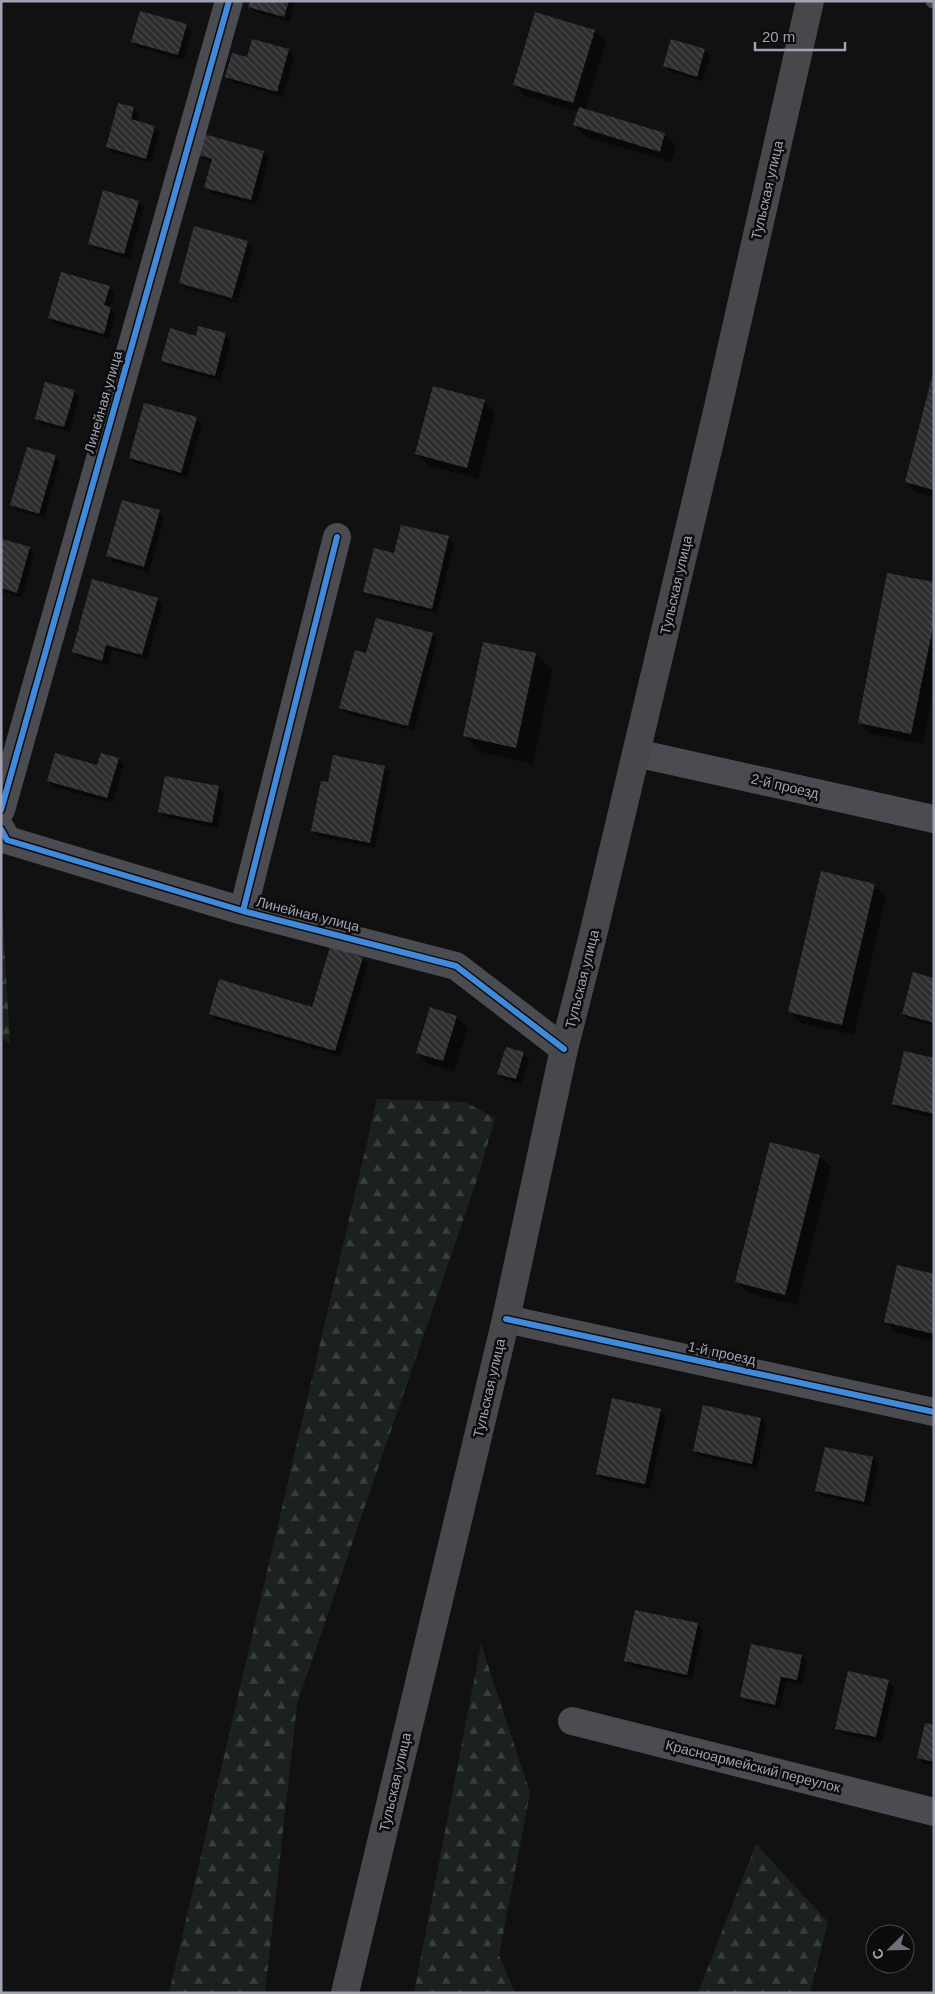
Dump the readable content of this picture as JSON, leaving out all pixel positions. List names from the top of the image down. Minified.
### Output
{"streets":{"main road":["Тульская улица"],"street":["Линейная улица","2-й проезд","1-й проезд","Красноармейский переулок"]},"crossings":[["Тульская улица","Линейная улица"],["Тульская улица","2-й проезд"],["Тульская улица","1-й проезд"]],"scale_bar":"20 m","north":"bottom left"}
